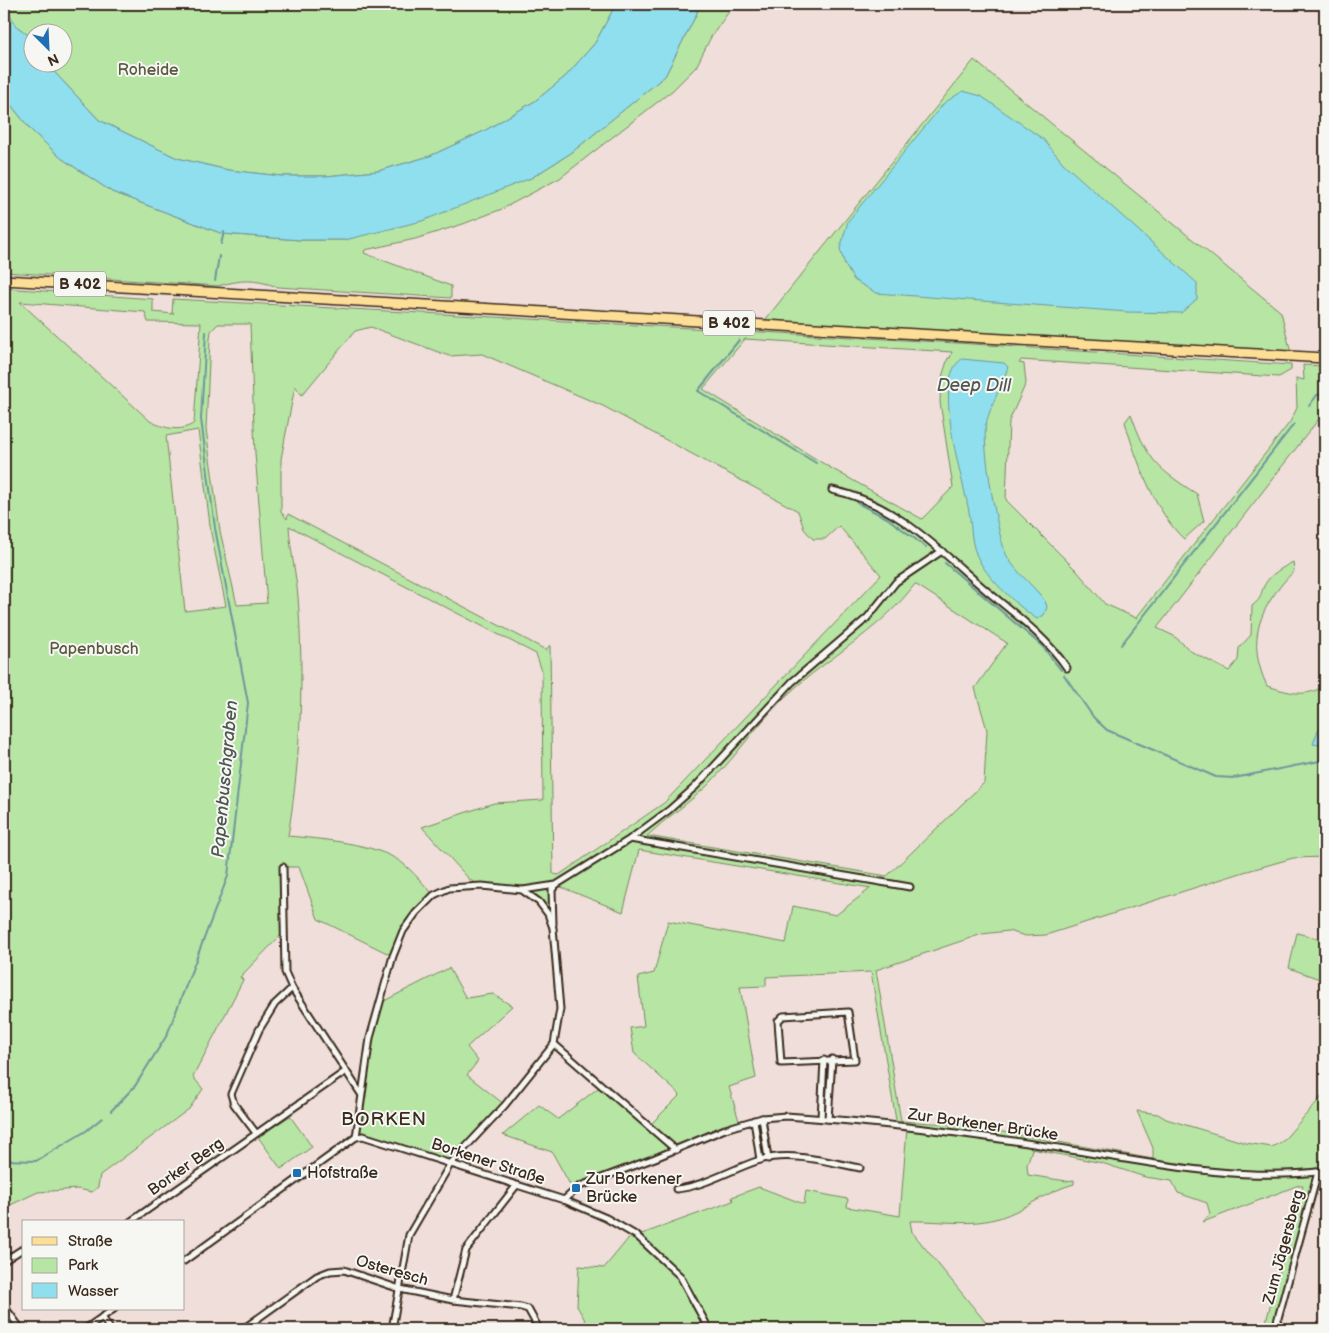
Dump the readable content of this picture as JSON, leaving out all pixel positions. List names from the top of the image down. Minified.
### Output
{"streets":{"main road":["B 402"],"street":["Zur Borkener Brücke","Borkener Straße","Borker Berg","Zum Jägersberg","Osteresch"]},"crossings":[["Zur Borkener Brücke","Borkener Straße"],["Zur Borkener Brücke","Zum Jägersberg"]],"districts":["BORKEN"],"water":["Deep Dill","Papenbuschgraben"],"parks":["Roheide","Papenbusch"],"places":{"transit":["Hofstraße","Zur Borkener Brücke"]},"legend":["Straße","Park","Wasser"],"north":"bottom right"}
